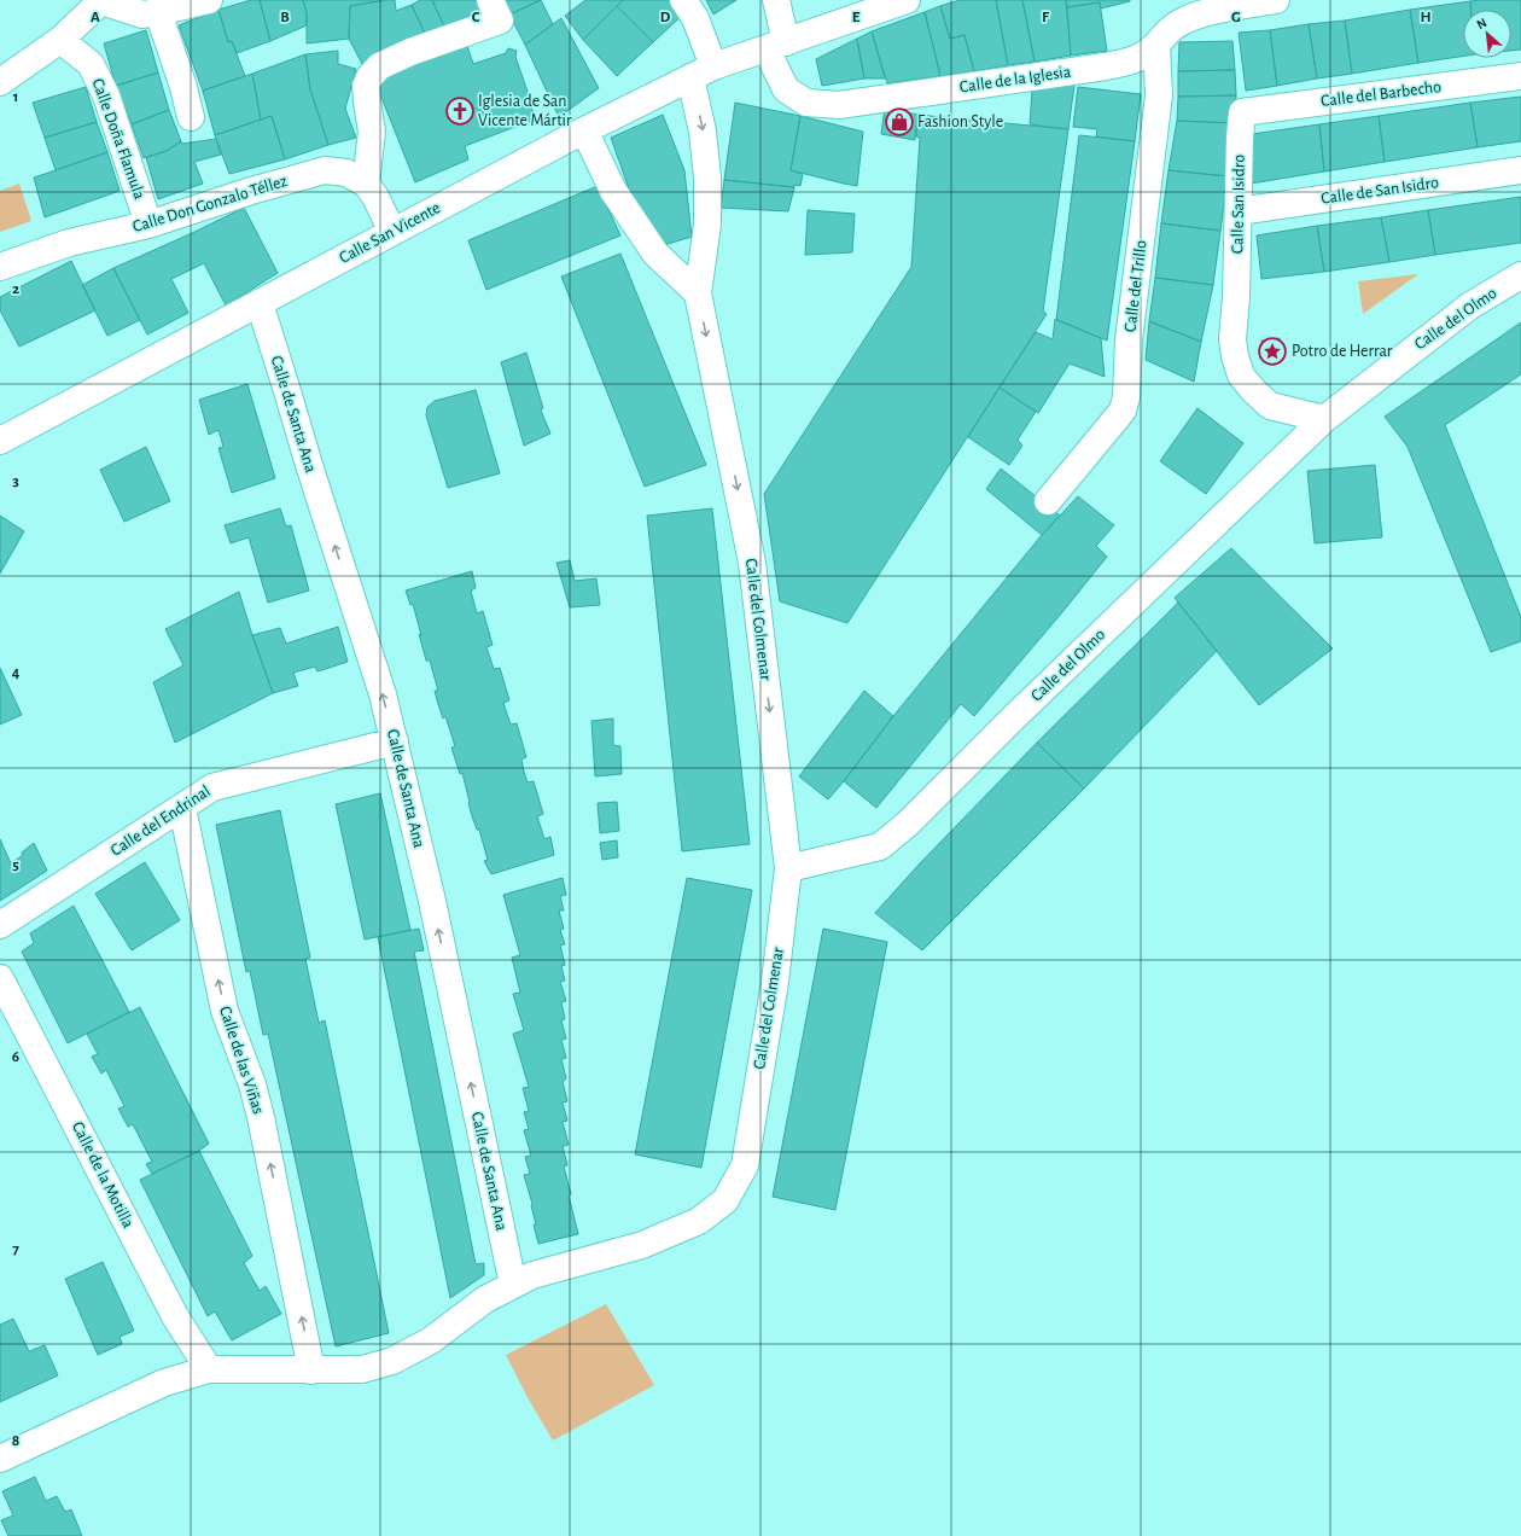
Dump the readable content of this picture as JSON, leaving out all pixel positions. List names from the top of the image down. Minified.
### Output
{"streets":{"street":["Calle de la Iglesia","Calle del Barbecho","Calle Doña Flamula","Calle de San Isidro","Calle Don Gonzalo Téllez","Calle San Isidro","Calle San Vicente","Calle del Trillo","Calle del Olmo","Calle de Santa Ana","Calle del Colmenar","Calle del Endrinal","Calle de las Viñas","Calle de la Motilla"]},"crossings":[["Calle de la Iglesia","Calle San Vicente"],["Calle de la Iglesia","Calle del Trillo"],["Calle del Barbecho","Calle San Isidro"],["Calle Doña Flamula","Calle Don Gonzalo Téllez"],["Calle de San Isidro","Calle San Isidro"],["Calle Don Gonzalo Téllez","Calle San Vicente"],["Calle San Isidro","Calle del Olmo"],["Calle San Vicente","Calle de Santa Ana"],["Calle San Vicente","Calle del Colmenar"],["Calle del Olmo","Calle del Colmenar"],["Calle de Santa Ana","Calle del Colmenar"],["Calle de Santa Ana","Calle del Endrinal"],["Calle del Colmenar","Calle de las Viñas"],["Calle del Colmenar","Calle de la Motilla"],["Calle del Endrinal","Calle de las Viñas"]],"one_way":["Calle de Santa Ana","Calle del Colmenar","Calle de las Viñas"],"places":{"church":["Iglesia de San Vicente Mártir"],"shop":["Fashion Style"],"place":["Potro de Herrar"]},"north":"top left","grid":{"columns":["A","B","C","D","E","F","G","H"],"rows":["1","2","3","4","5","6","7","8"]}}
